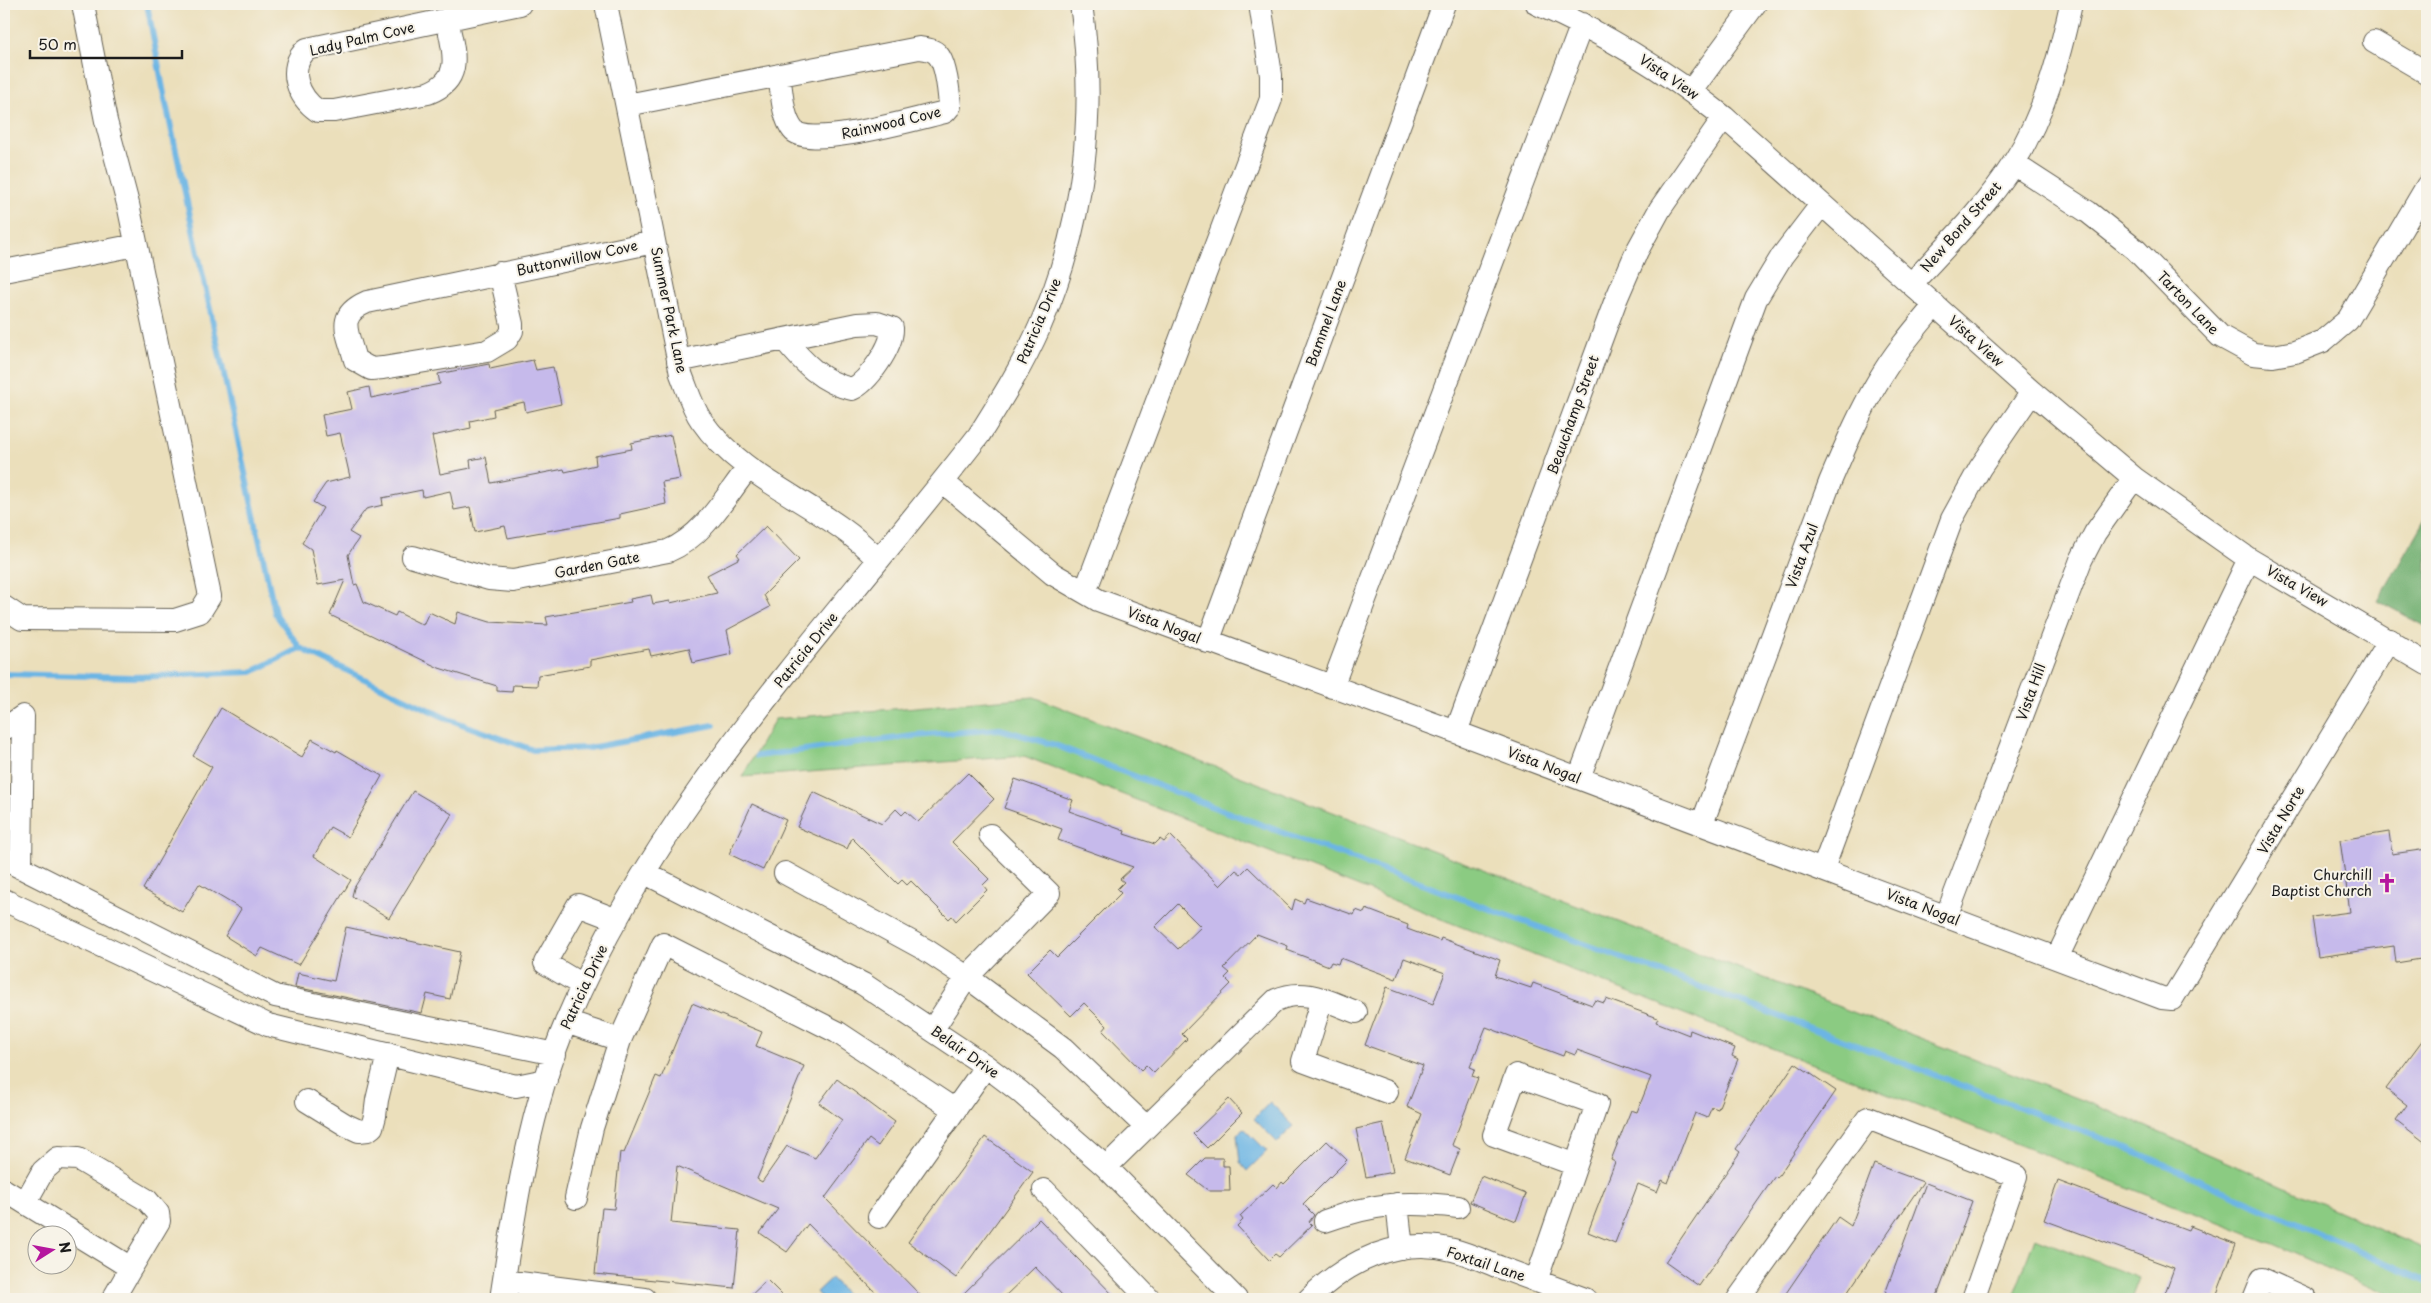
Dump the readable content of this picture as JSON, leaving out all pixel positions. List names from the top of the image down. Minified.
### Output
{"streets":{"street":["Lady Palm Cove","Vista View","Rainwood Cove","New Bond Street","Buttonwillow Cove","Tarton Lane","Summer Park Lane","Patricia Drive","Bammel Lane","Beauchamp Street","Vista Azul","Garden Gate","Vista Nogal","Vista Hill","Vista Norte","Belair Drive","Foxtail Lane"]},"crossings":[["Vista View","New Bond Street"],["Vista View","Beauchamp Street"],["Vista View","Vista Azul"],["Vista View","Vista Hill"],["Vista View","Vista Norte"],["Rainwood Cove","Summer Park Lane"],["New Bond Street","Tarton Lane"],["Buttonwillow Cove","Summer Park Lane"],["Summer Park Lane","Patricia Drive"],["Summer Park Lane","Garden Gate"],["Patricia Drive","Vista Nogal"],["Patricia Drive","Belair Drive"],["Bammel Lane","Vista Nogal"],["Beauchamp Street","Vista Nogal"],["Vista Azul","Vista Nogal"],["Vista Nogal","Vista Hill"],["Vista Nogal","Vista Norte"]],"places":{"church":["Churchill Baptist Church"]},"scale_bar":"50 m","north":"right"}
